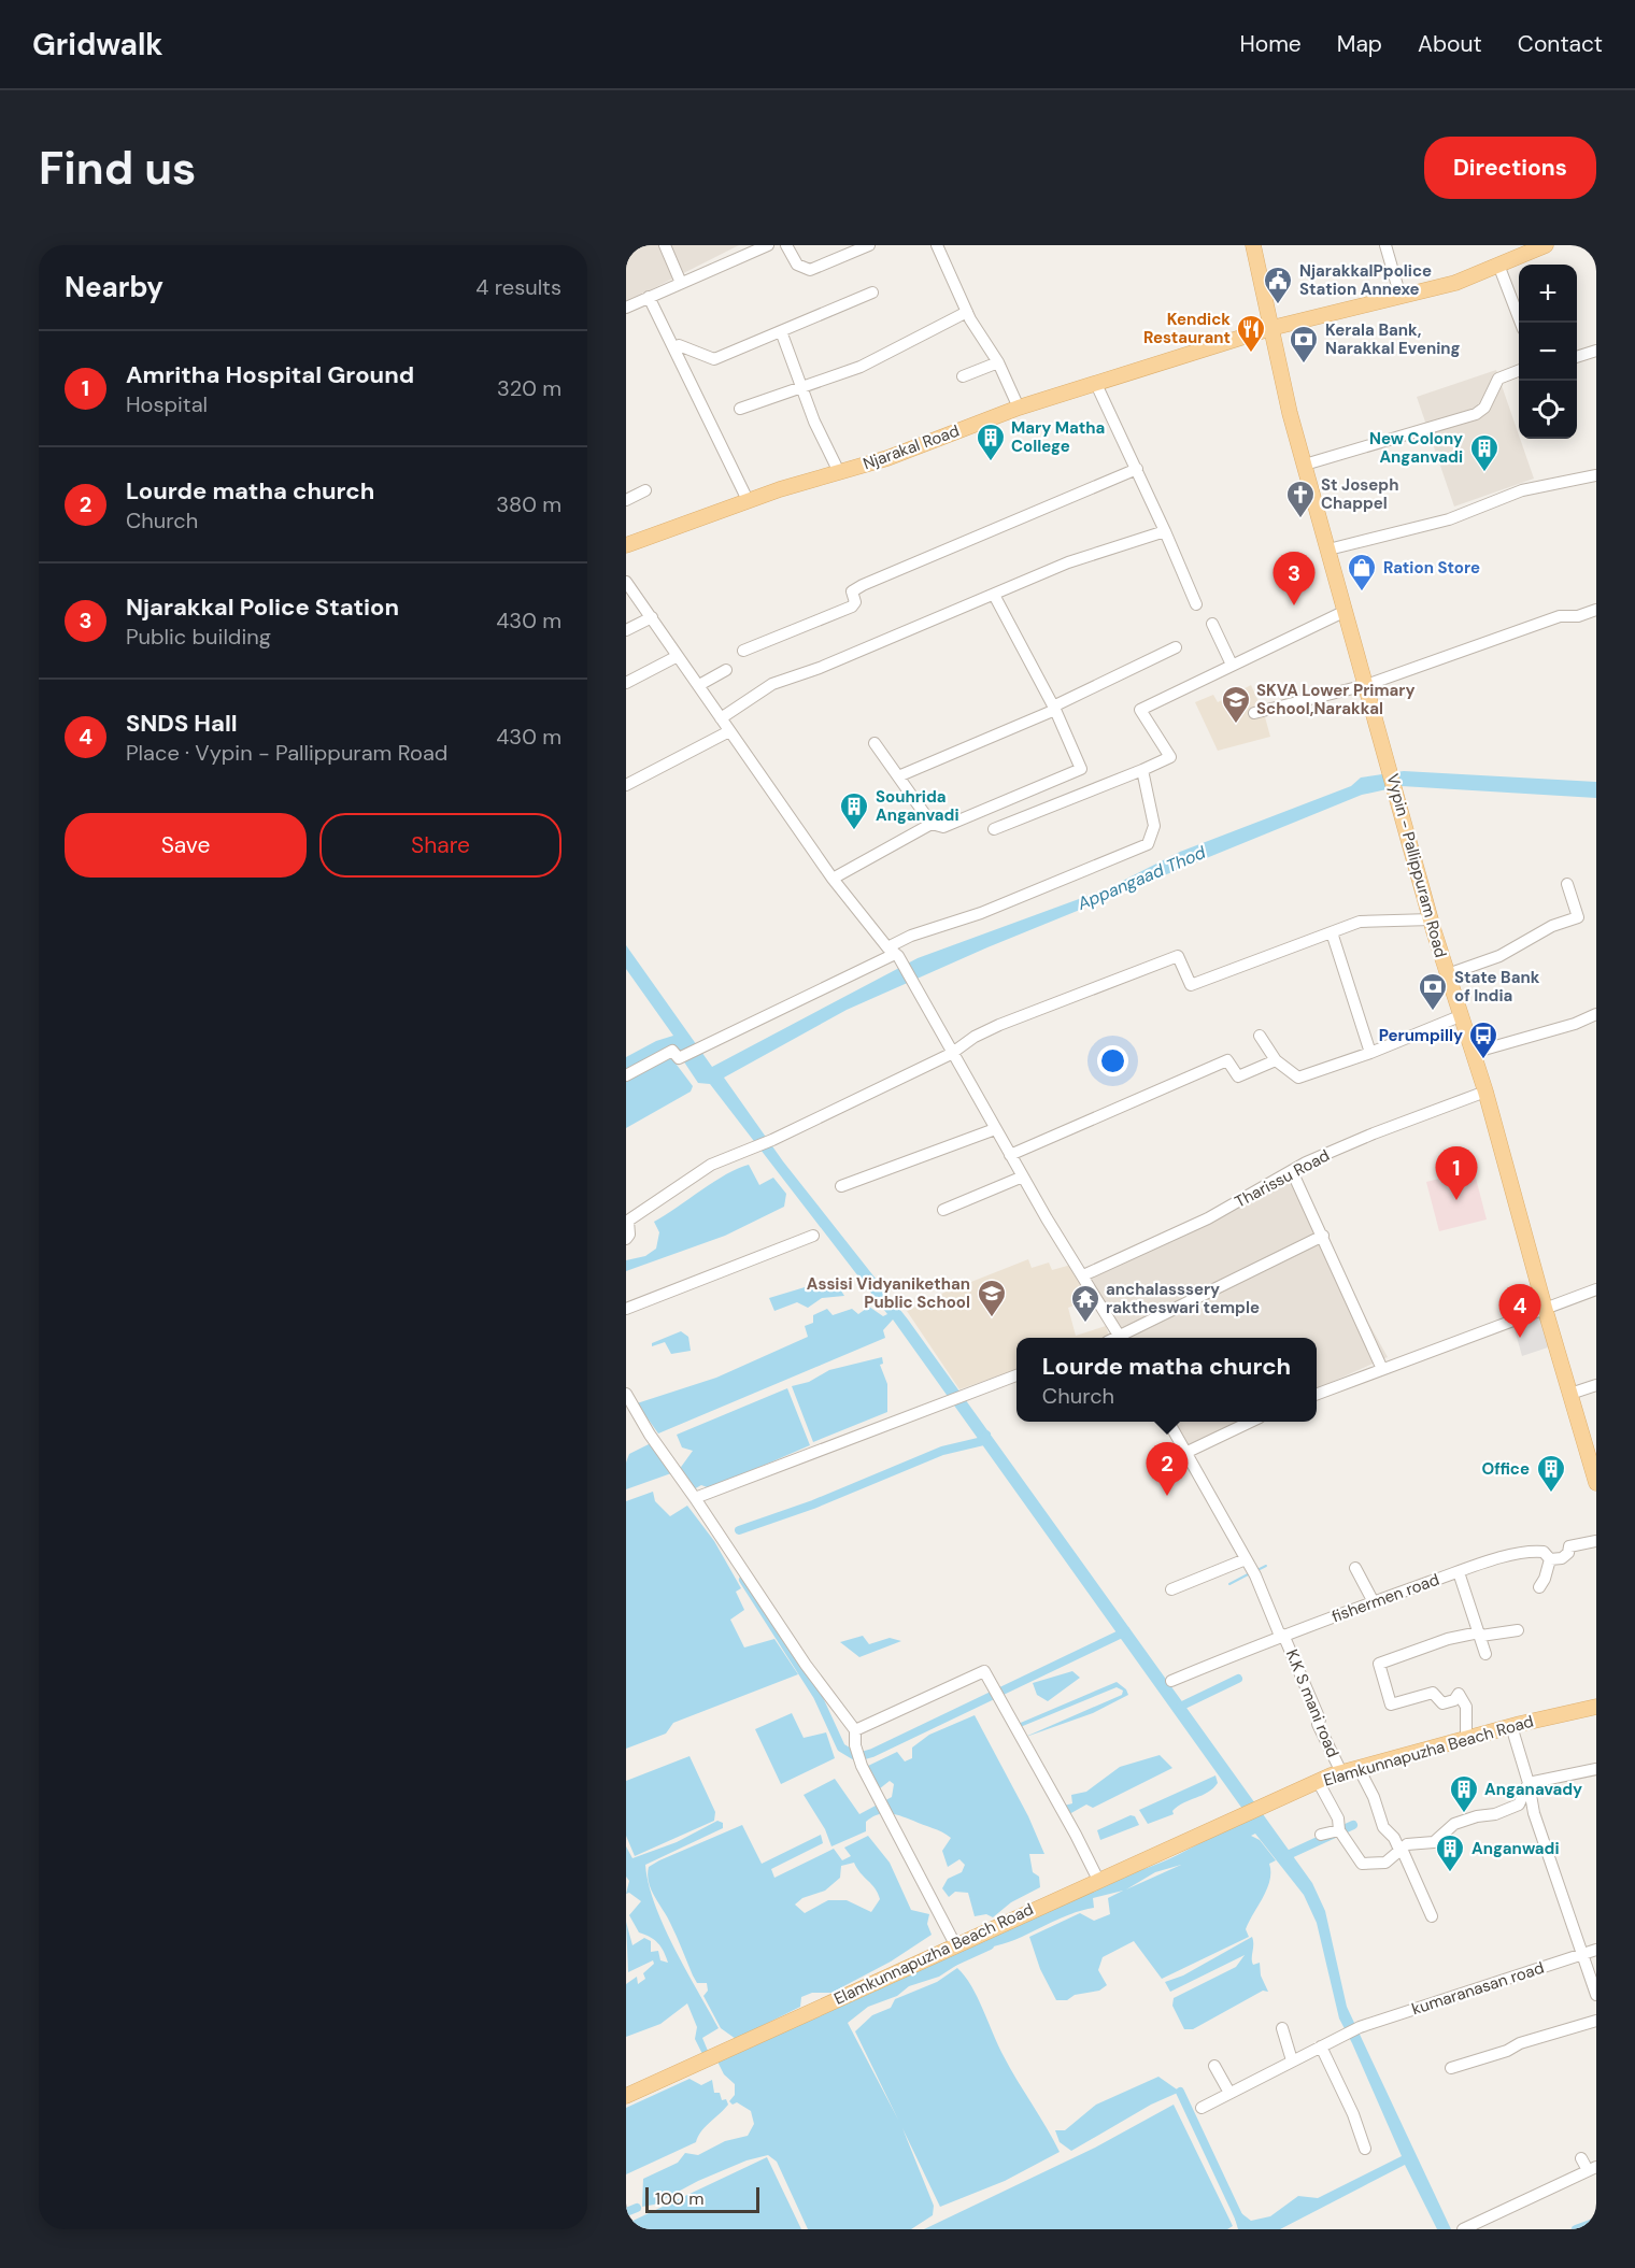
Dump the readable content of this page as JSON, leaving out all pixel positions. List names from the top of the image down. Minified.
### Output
{"streets":{"main road":["Njarakal Road","Vypin - Pallippuram Road","Elamkunnapuzha Beach Road"],"street":["Tharissu Road","fishermen road","K.K S mani road","kumaranasan road"]},"crossings":[["Njarakal Road","Vypin - Pallippuram Road"],["Vypin - Pallippuram Road","Tharissu Road"],["fishermen road","K.K S mani road"],["K.K S mani road","Elamkunnapuzha Beach Road"]],"water":["Appangaad Thod"],"places":{"public building":["NjarakkalPpolice Station Annexe"],"restaurant":["Kendick Restaurant"],"bank":["Kerala Bank, Narakkal Evening","State Bank of India"],"building":["Mary Matha College","New Colony Anganvadi","Souhrida Anganvadi","Office","Anganavady","Anganwadi"],"church":["St Joseph Chappel"],"shop":["Ration Store"],"school or university":["SKVA Lower Primary School,Narakkal","Assisi Vidyanikethan Public School"],"bus stop":["Perumpilly"],"temple":["anchalasssery raktheswari temple"]},"scale_bar":"100 m","page":{"header":"Gridwalk","nav":["Home","Map","About","Contact"],"buttons":["Directions",["Save","Share"]],"title":"Find us","heading":["Nearby","4 results"],"map_buttons":["+","−"],"list":[{"mark":"1","name":"Amritha Hospital Ground","note":"Hospital","value":"320 m"},{"mark":"2","name":"Lourde matha church","note":"Church","value":"380 m"},{"mark":"3","name":"Njarakkal Police Station","note":"Public building","value":"430 m"},{"mark":"4","name":"SNDS Hall","note":"Place · Vypin - Pallippuram Road","value":"430 m"}],"pins":["3","1","4","2"],"popup":["Lourde matha church","Church"],"scale":"100 m"}}
